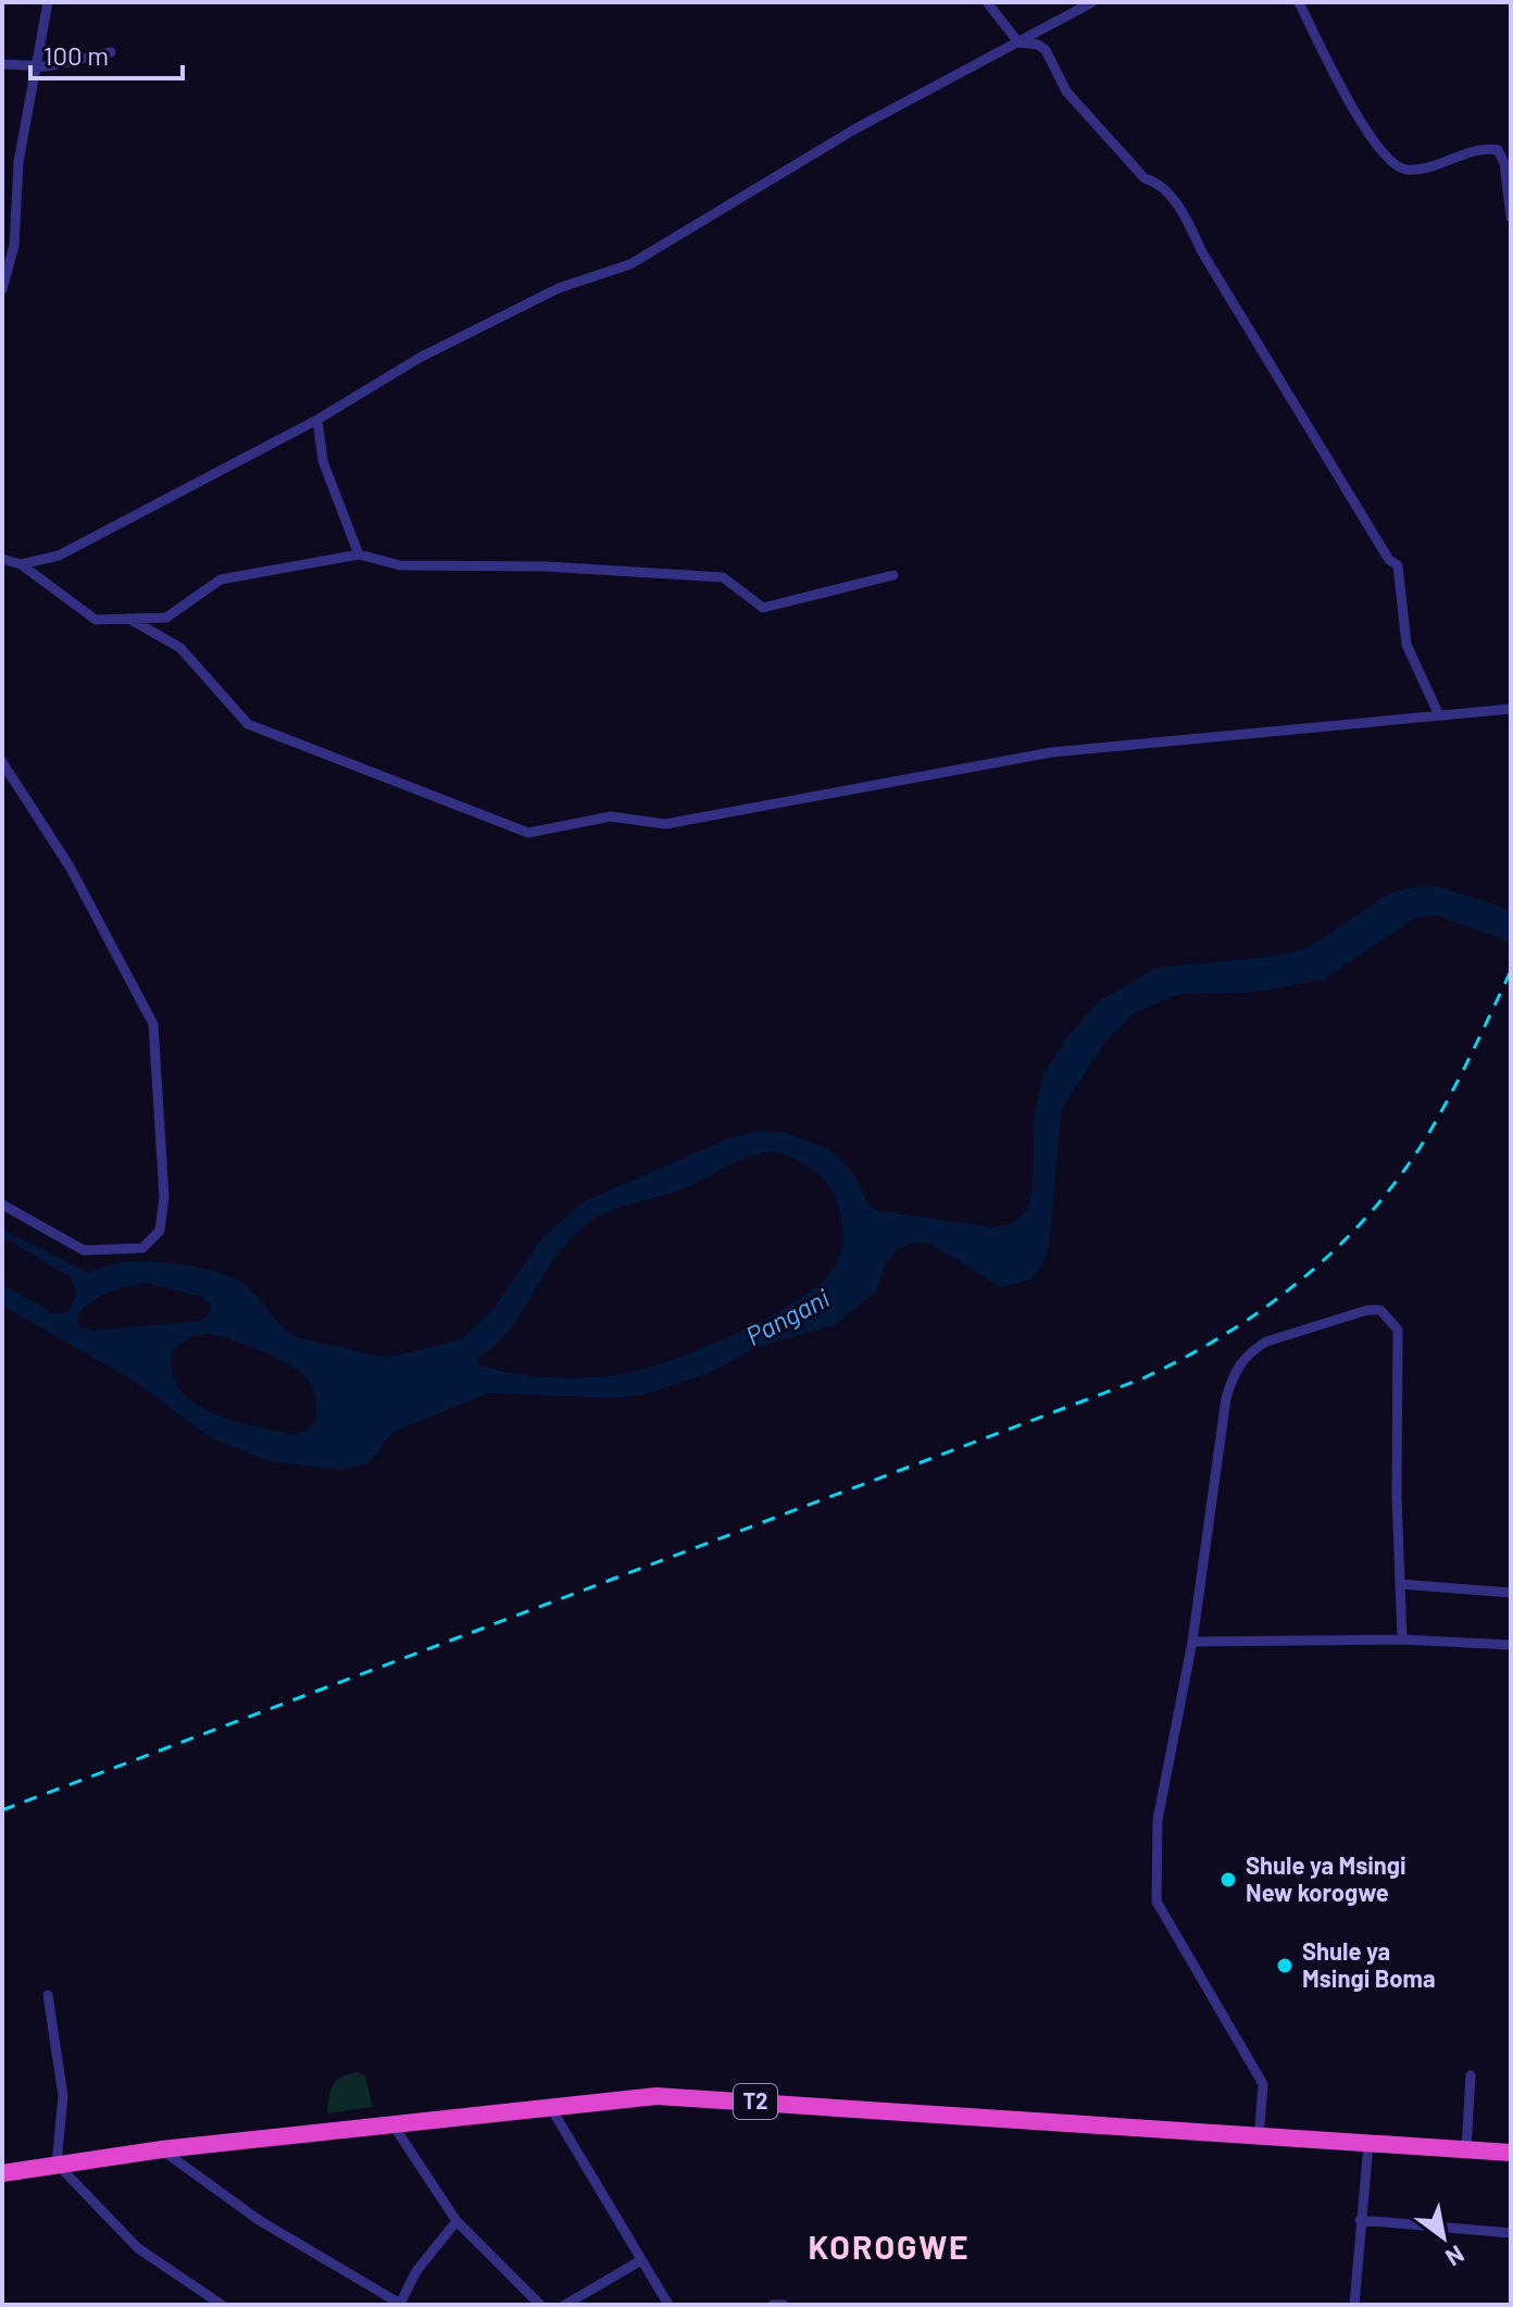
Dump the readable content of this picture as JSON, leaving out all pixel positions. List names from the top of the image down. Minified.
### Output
{"streets":{"highway":["T2"]},"districts":["KOROGWE"],"water":["Pangani"],"places":["Shule ya Msingi New korogwe","Shule ya Msingi Boma"],"scale_bar":"100 m","north":"bottom right"}
